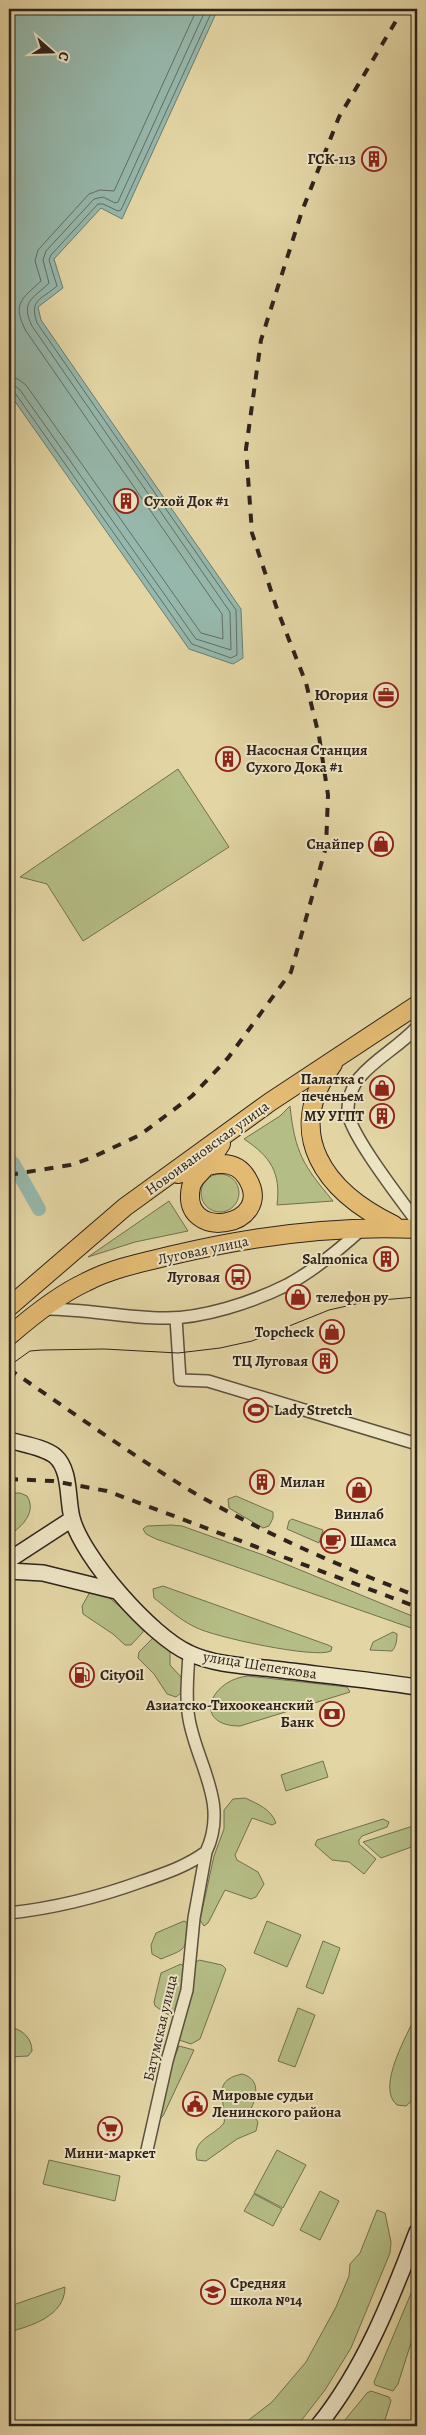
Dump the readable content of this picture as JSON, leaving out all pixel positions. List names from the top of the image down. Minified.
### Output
{"streets":{"main road":["Новоивановская улица","Луговая улица","улица Шепеткова"],"street":["Батумская улица"]},"crossings":[["улица Шепеткова","Батумская улица"]],"places":{"building":["ГСК-113","Сухой Док #1","Насосная Станция Сухого Дока #1","МУ УГПТ","Salmonica","ТЦ Луговая","Милан"],"office":["Югория"],"shop":["Снайпер","Палатка с печеньем","телефон ру","Topcheck","Винлаб"],"bus stop":["Луговая"],"sports":["Lady Stretch"],"cafe":["Шамса"],"fuel station":["CityOil"],"bank":["Азиатско-Тихоокеанский Банк"],"public building":["Мировые судьи Ленинского района"],"supermarket":["Мини-маркет"],"school or university":["Средняя школа №14"]},"north":"right"}
